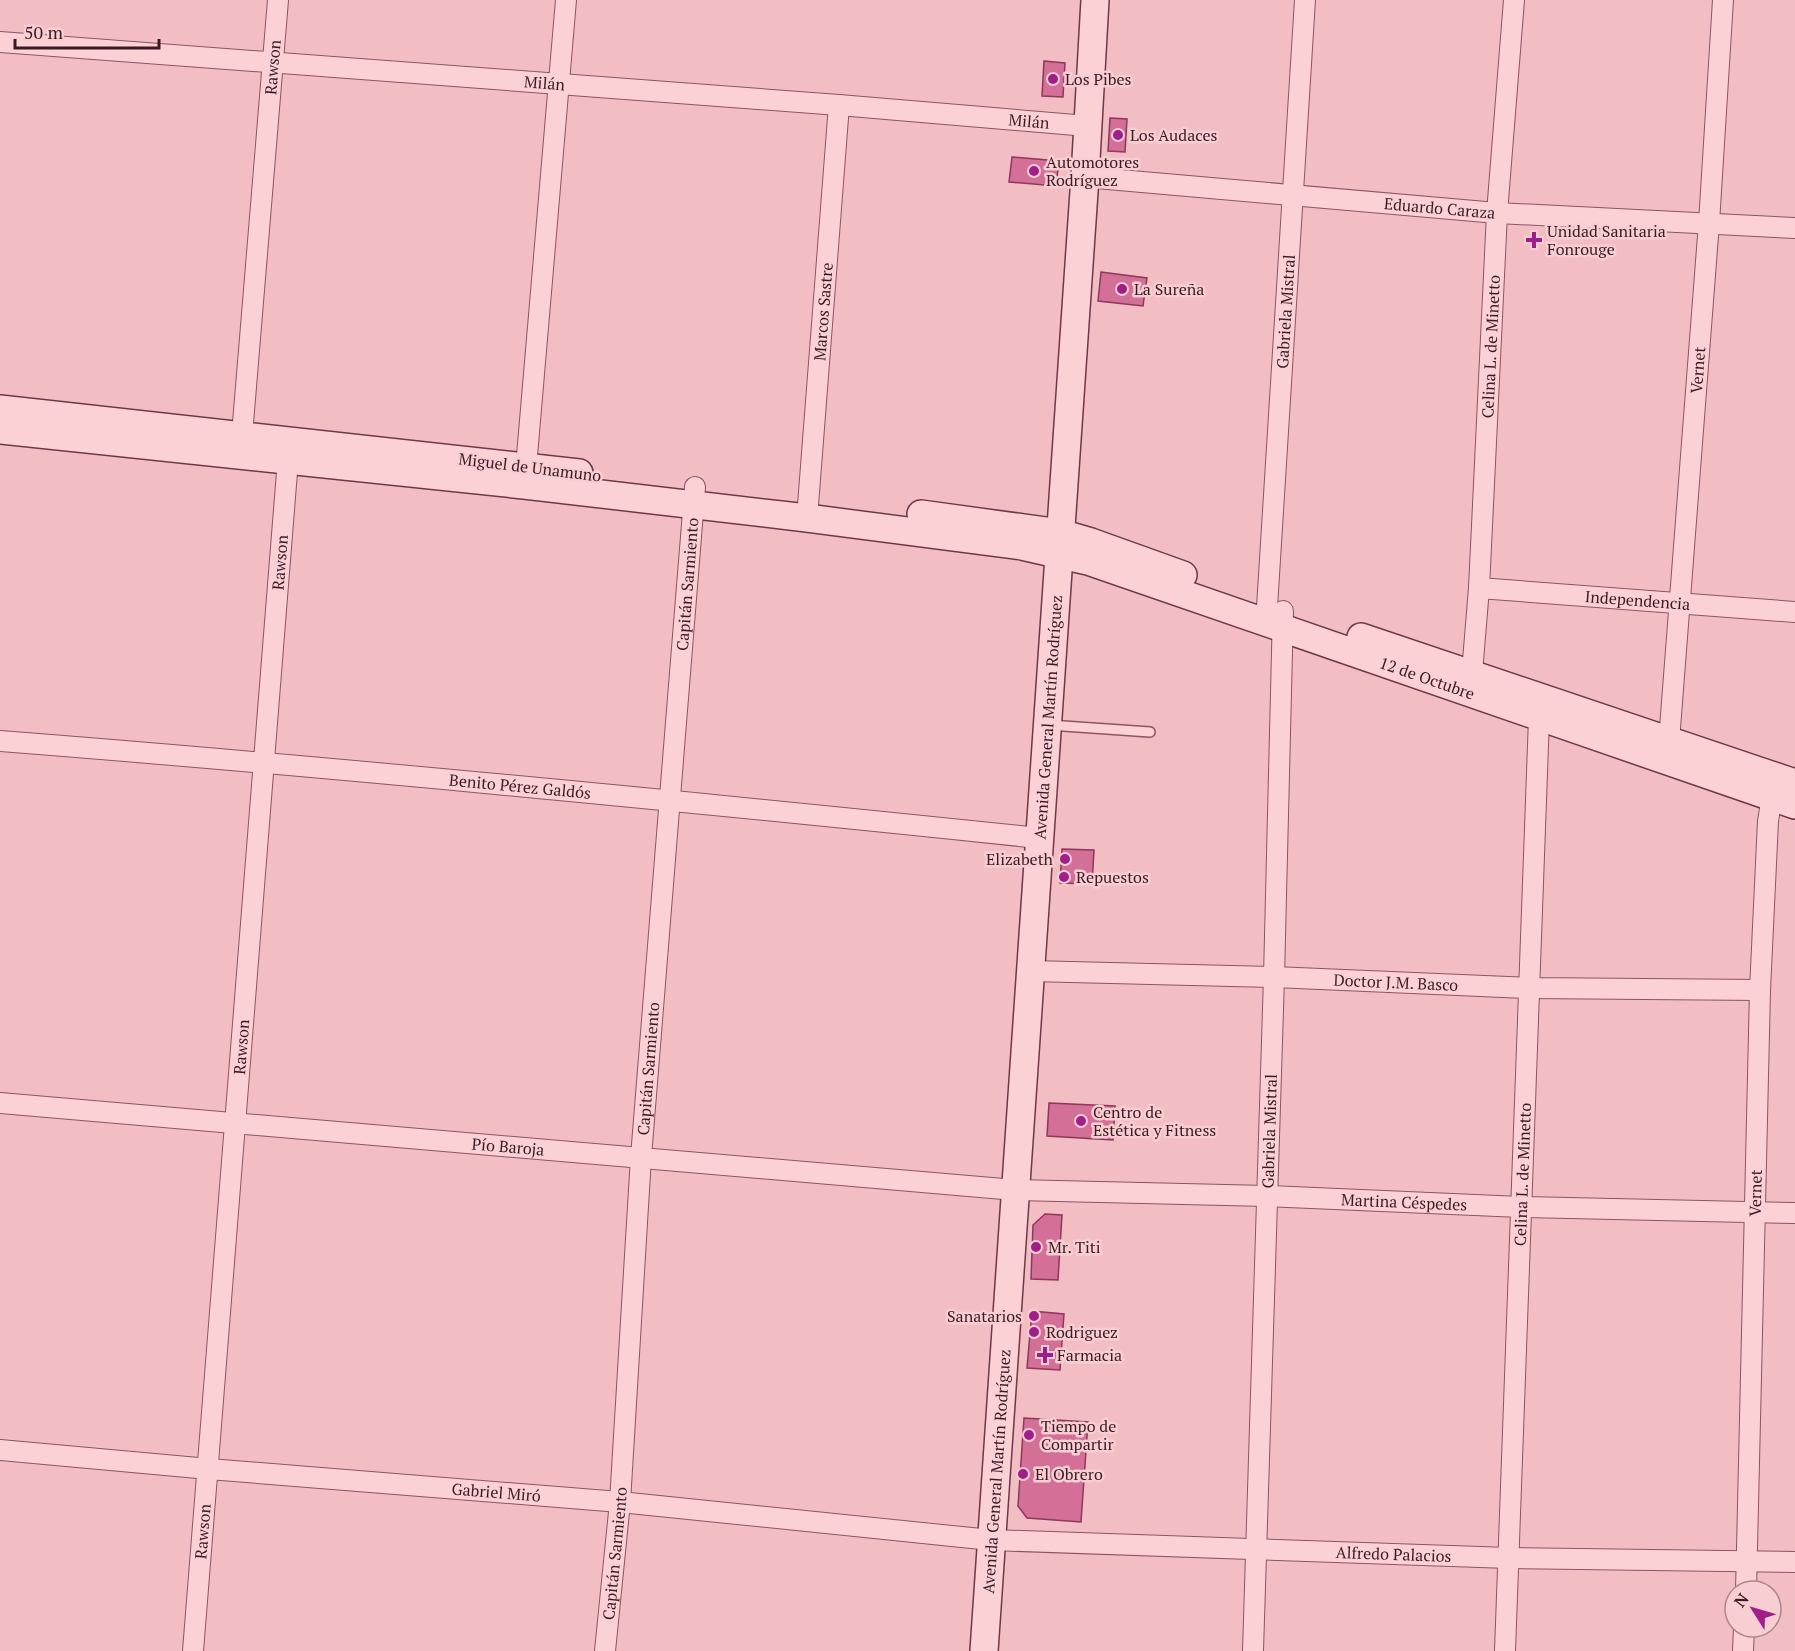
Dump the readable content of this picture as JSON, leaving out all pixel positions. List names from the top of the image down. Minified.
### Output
{"streets":{"street":["Rawson","Milán","Eduardo Caraza","Marcos Sastre","Gabriela Mistral","Celina L. de Minetto","Vernet","Miguel de Unamuno","Capitán Sarmiento","Independencia","12 de Octubre","Avenida General Martín Rodríguez","Benito Pérez Galdós","Doctor J.M. Basco","Pío Baroja","Martina Céspedes","Gabriel Miró","Alfredo Palacios"]},"crossings":[["Rawson","Milán"],["Rawson","Miguel de Unamuno"],["Rawson","Benito Pérez Galdós"],["Rawson","Pío Baroja"],["Rawson","Gabriel Miró"],["Milán","Marcos Sastre"],["Milán","Avenida General Martín Rodríguez"],["Eduardo Caraza","Gabriela Mistral"],["Eduardo Caraza","Celina L. de Minetto"],["Eduardo Caraza","Vernet"],["Eduardo Caraza","Avenida General Martín Rodríguez"],["Marcos Sastre","Miguel de Unamuno"],["Gabriela Mistral","12 de Octubre"],["Gabriela Mistral","Doctor J.M. Basco"],["Gabriela Mistral","Martina Céspedes"],["Gabriela Mistral","Alfredo Palacios"],["Celina L. de Minetto","Independencia"],["Celina L. de Minetto","12 de Octubre"],["Celina L. de Minetto","Doctor J.M. Basco"],["Celina L. de Minetto","Martina Céspedes"],["Celina L. de Minetto","Alfredo Palacios"],["Vernet","Independencia"],["Vernet","12 de Octubre"],["Vernet","Doctor J.M. Basco"],["Vernet","Martina Céspedes"],["Vernet","Alfredo Palacios"],["Miguel de Unamuno","Capitán Sarmiento"],["Miguel de Unamuno","12 de Octubre"],["Miguel de Unamuno","Avenida General Martín Rodríguez"],["Capitán Sarmiento","Benito Pérez Galdós"],["Capitán Sarmiento","Pío Baroja"],["Capitán Sarmiento","Gabriel Miró"],["12 de Octubre","Avenida General Martín Rodríguez"],["Avenida General Martín Rodríguez","Benito Pérez Galdós"],["Avenida General Martín Rodríguez","Doctor J.M. Basco"],["Avenida General Martín Rodríguez","Pío Baroja"],["Avenida General Martín Rodríguez","Martina Céspedes"],["Avenida General Martín Rodríguez","Gabriel Miró"],["Avenida General Martín Rodríguez","Alfredo Palacios"],["Pío Baroja","Martina Céspedes"],["Gabriel Miró","Alfredo Palacios"]],"places":{"other":["Los Pibes","Los Audaces","Automotores Rodríguez","La Sureña","Elizabeth","Repuestos","Centro de Estética y Fitness","Mr. Titi","Sanatarios","Rodriguez","Tiempo de Compartir","El Obrero"],"health":["Unidad Sanitaria Fonrouge","Farmacia"]},"scale_bar":"50 m","north":"top left"}
